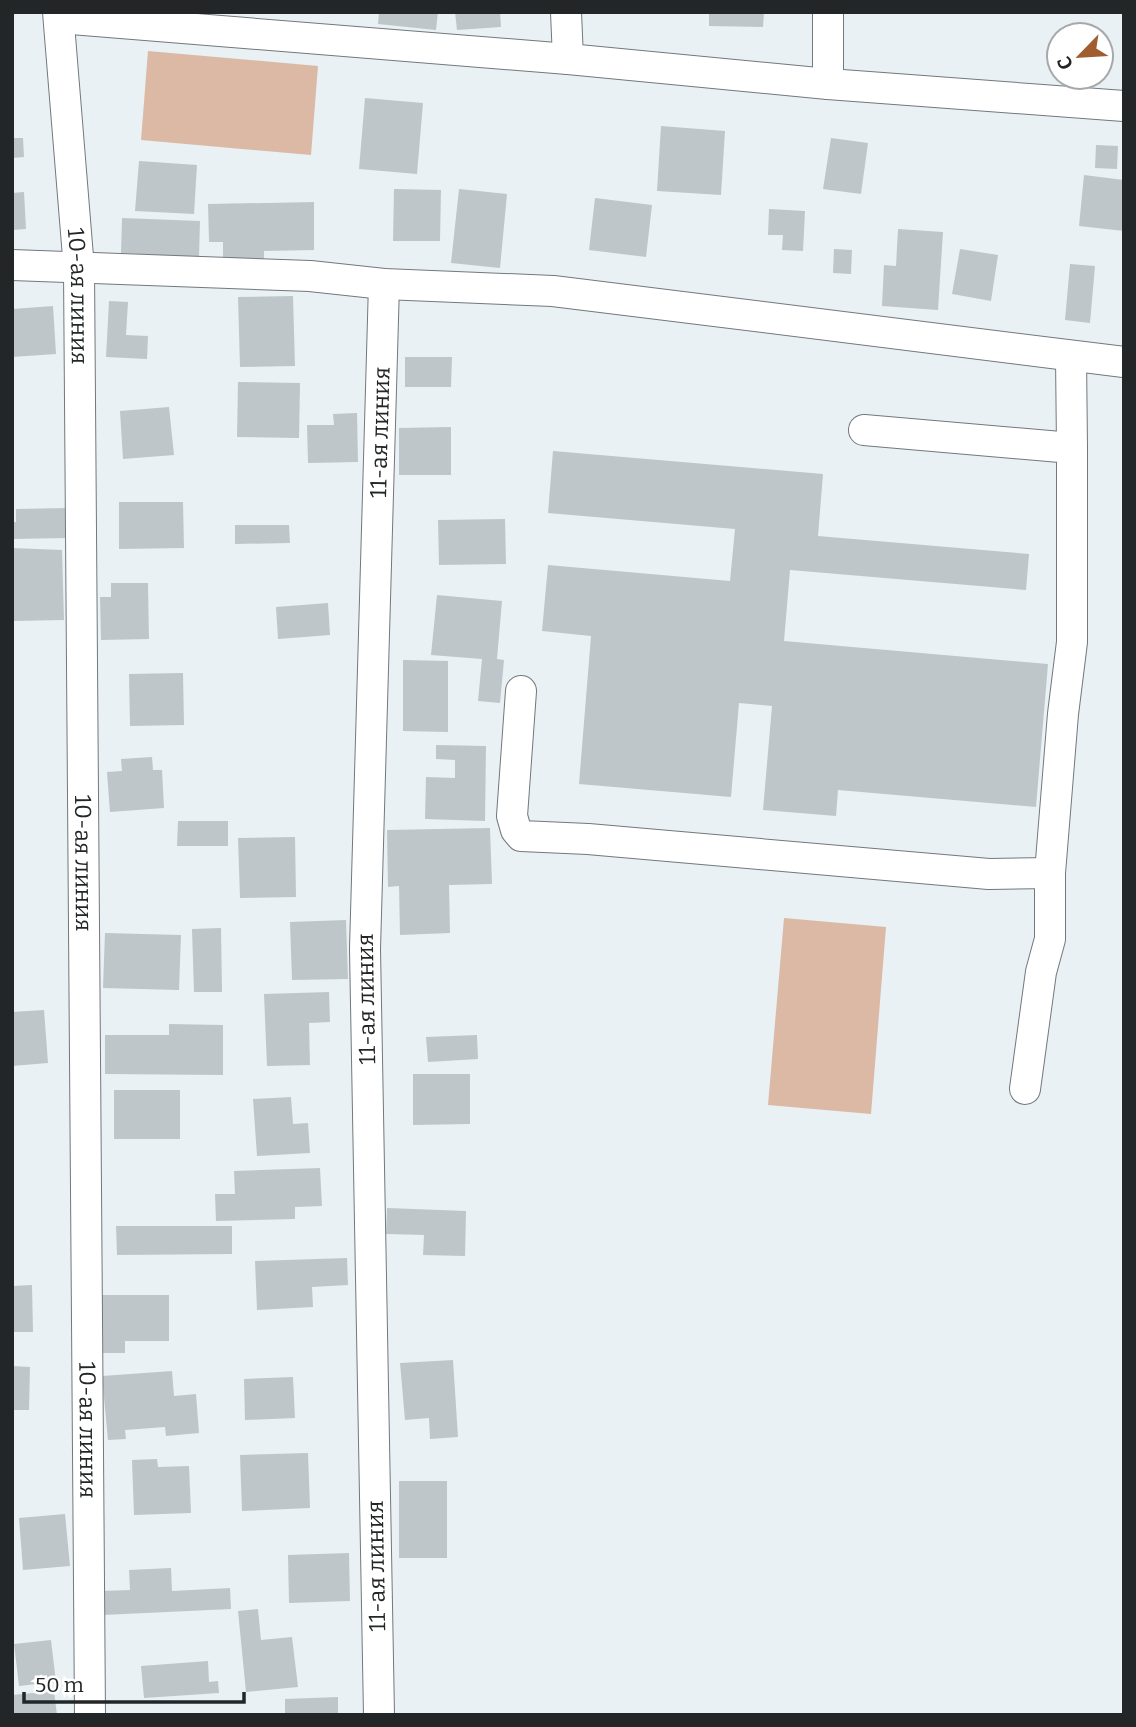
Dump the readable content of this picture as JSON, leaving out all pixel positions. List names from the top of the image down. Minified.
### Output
{"streets":{"street":["10-ая линия","11-ая линия"]},"scale_bar":"50 m","north":"bottom left"}
